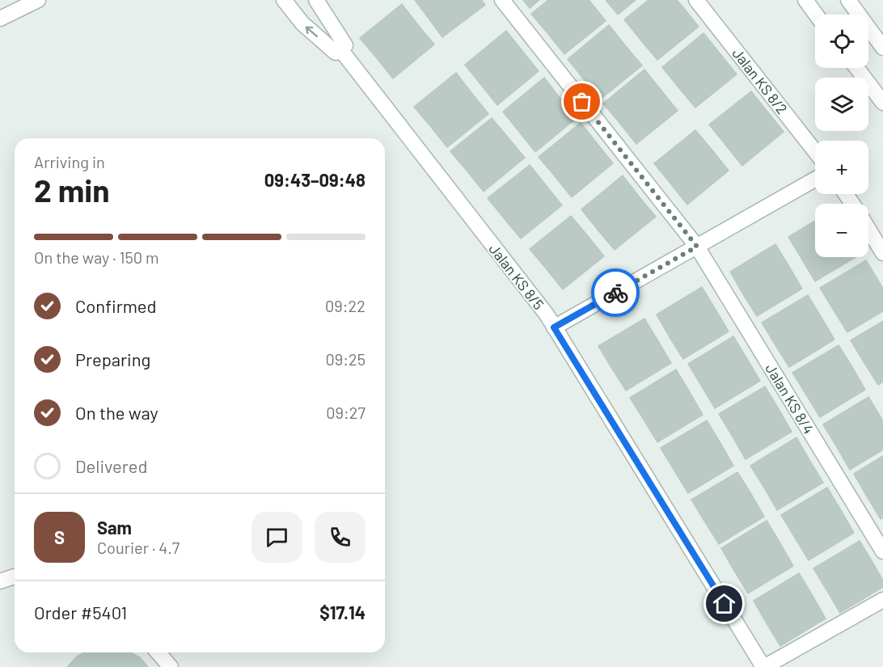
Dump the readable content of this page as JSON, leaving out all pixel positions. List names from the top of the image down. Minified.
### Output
{"streets":{"street":["Jalan KS 8/2","Jalan KS 8/5","Jalan KS 8/4"]},"page":{"map_buttons":["+","−"],"heading":["2 min","Arriving in","09:43–09:48"],"panel":["Sam","Courier · 4.7","Order #5401","$17.14"],"bar":"On the way · 150 m","list":[["Confirmed","09:22"],["Preparing","09:25"],["On the way","09:27"],"Delivered"],"round":"S"}}
